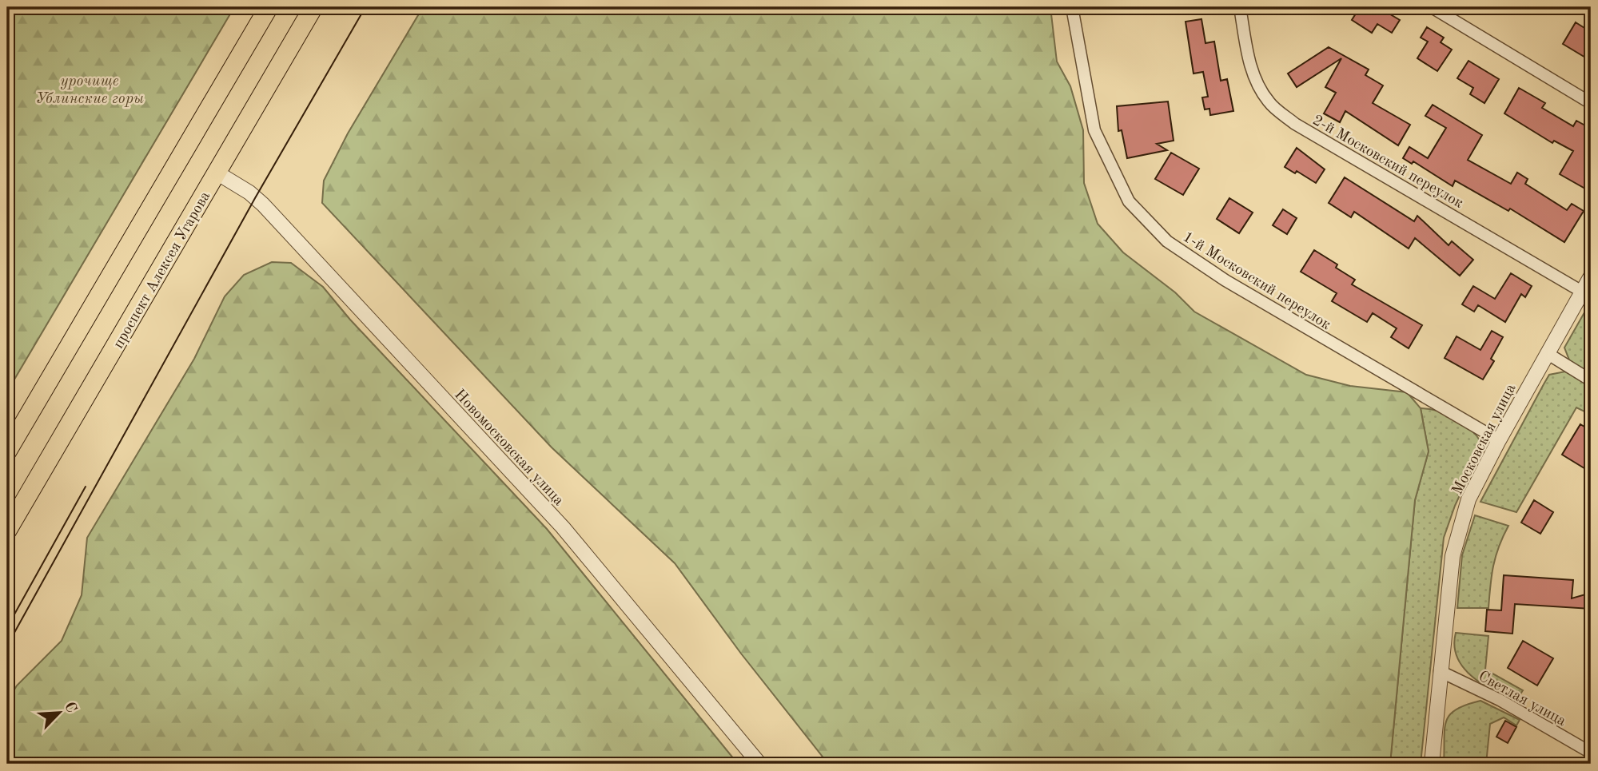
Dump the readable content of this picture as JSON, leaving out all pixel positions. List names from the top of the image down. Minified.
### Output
{"streets":{"main road":["проспект Алексея Угарова"],"street":["2-й Московский переулок","1-й Московский переулок","Московская улица","Новомосковская улица","Светлая улица"]},"crossings":[["2-й Московский переулок","Московская улица"],["проспект Алексея Угарова","Новомосковская улица"],["1-й Московский переулок","Московская улица"],["Московская улица","Светлая улица"]],"parks":["урочище Ублинские горы"],"north":"top right"}
